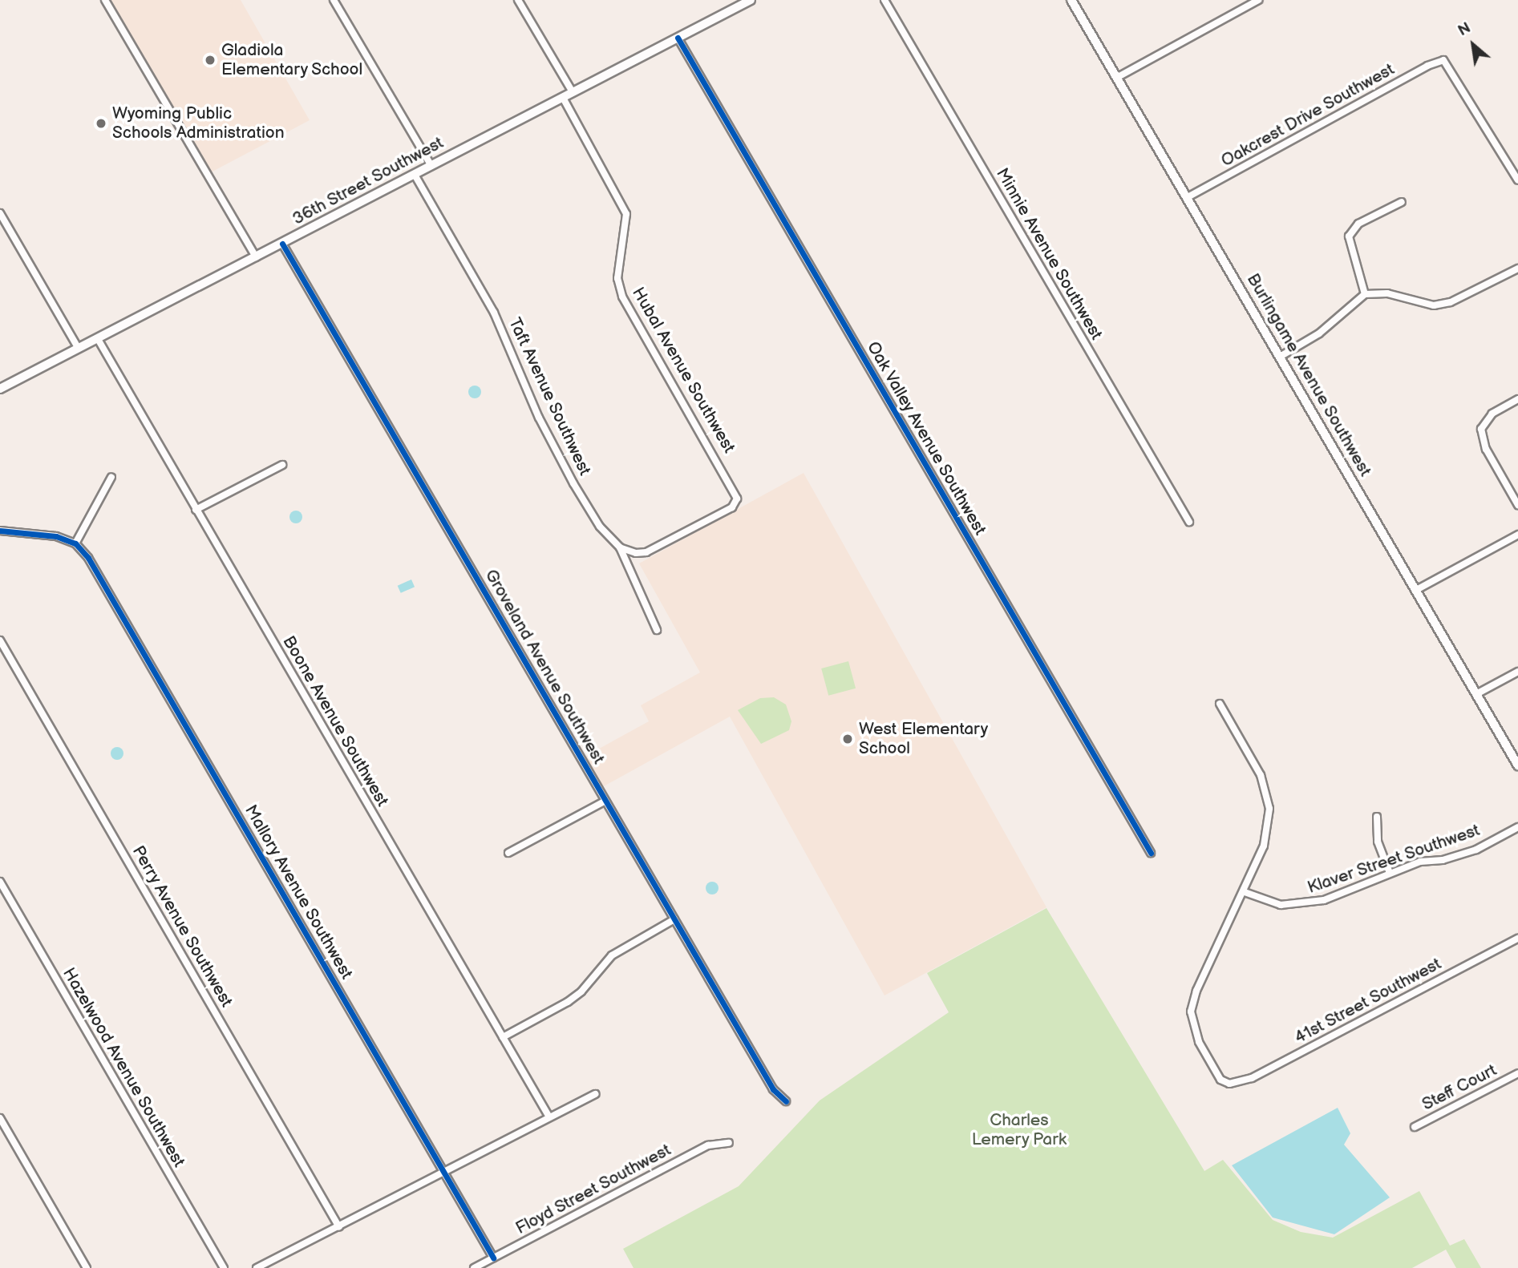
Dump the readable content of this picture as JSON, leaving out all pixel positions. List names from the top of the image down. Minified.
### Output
{"streets":{"street":["Oakcrest Drive Southwest","36th Street Southwest","Minnie Avenue Southwest","Hubal Avenue Southwest","Burlingame Avenue Southwest","Taft Avenue Southwest","Oak Valley Avenue Southwest","Groveland Avenue Southwest","Boone Avenue Southwest","Klaver Street Southwest","Mallory Avenue Southwest","Perry Avenue Southwest","41st Street Southwest","Hazelwood Avenue Southwest","Steff Court","Floyd Street Southwest"]},"crossings":[["Oakcrest Drive Southwest","Burlingame Avenue Southwest"],["36th Street Southwest","Hubal Avenue Southwest"],["36th Street Southwest","Taft Avenue Southwest"],["36th Street Southwest","Oak Valley Avenue Southwest"],["36th Street Southwest","Groveland Avenue Southwest"],["36th Street Southwest","Boone Avenue Southwest"],["Hubal Avenue Southwest","Taft Avenue Southwest"],["Klaver Street Southwest","41st Street Southwest"],["Mallory Avenue Southwest","Floyd Street Southwest"]],"parks":["Charles Lemery Park"],"places":["Gladiola Elementary School","Wyoming Public Schools Administration","West Elementary School"],"north":"top left"}
